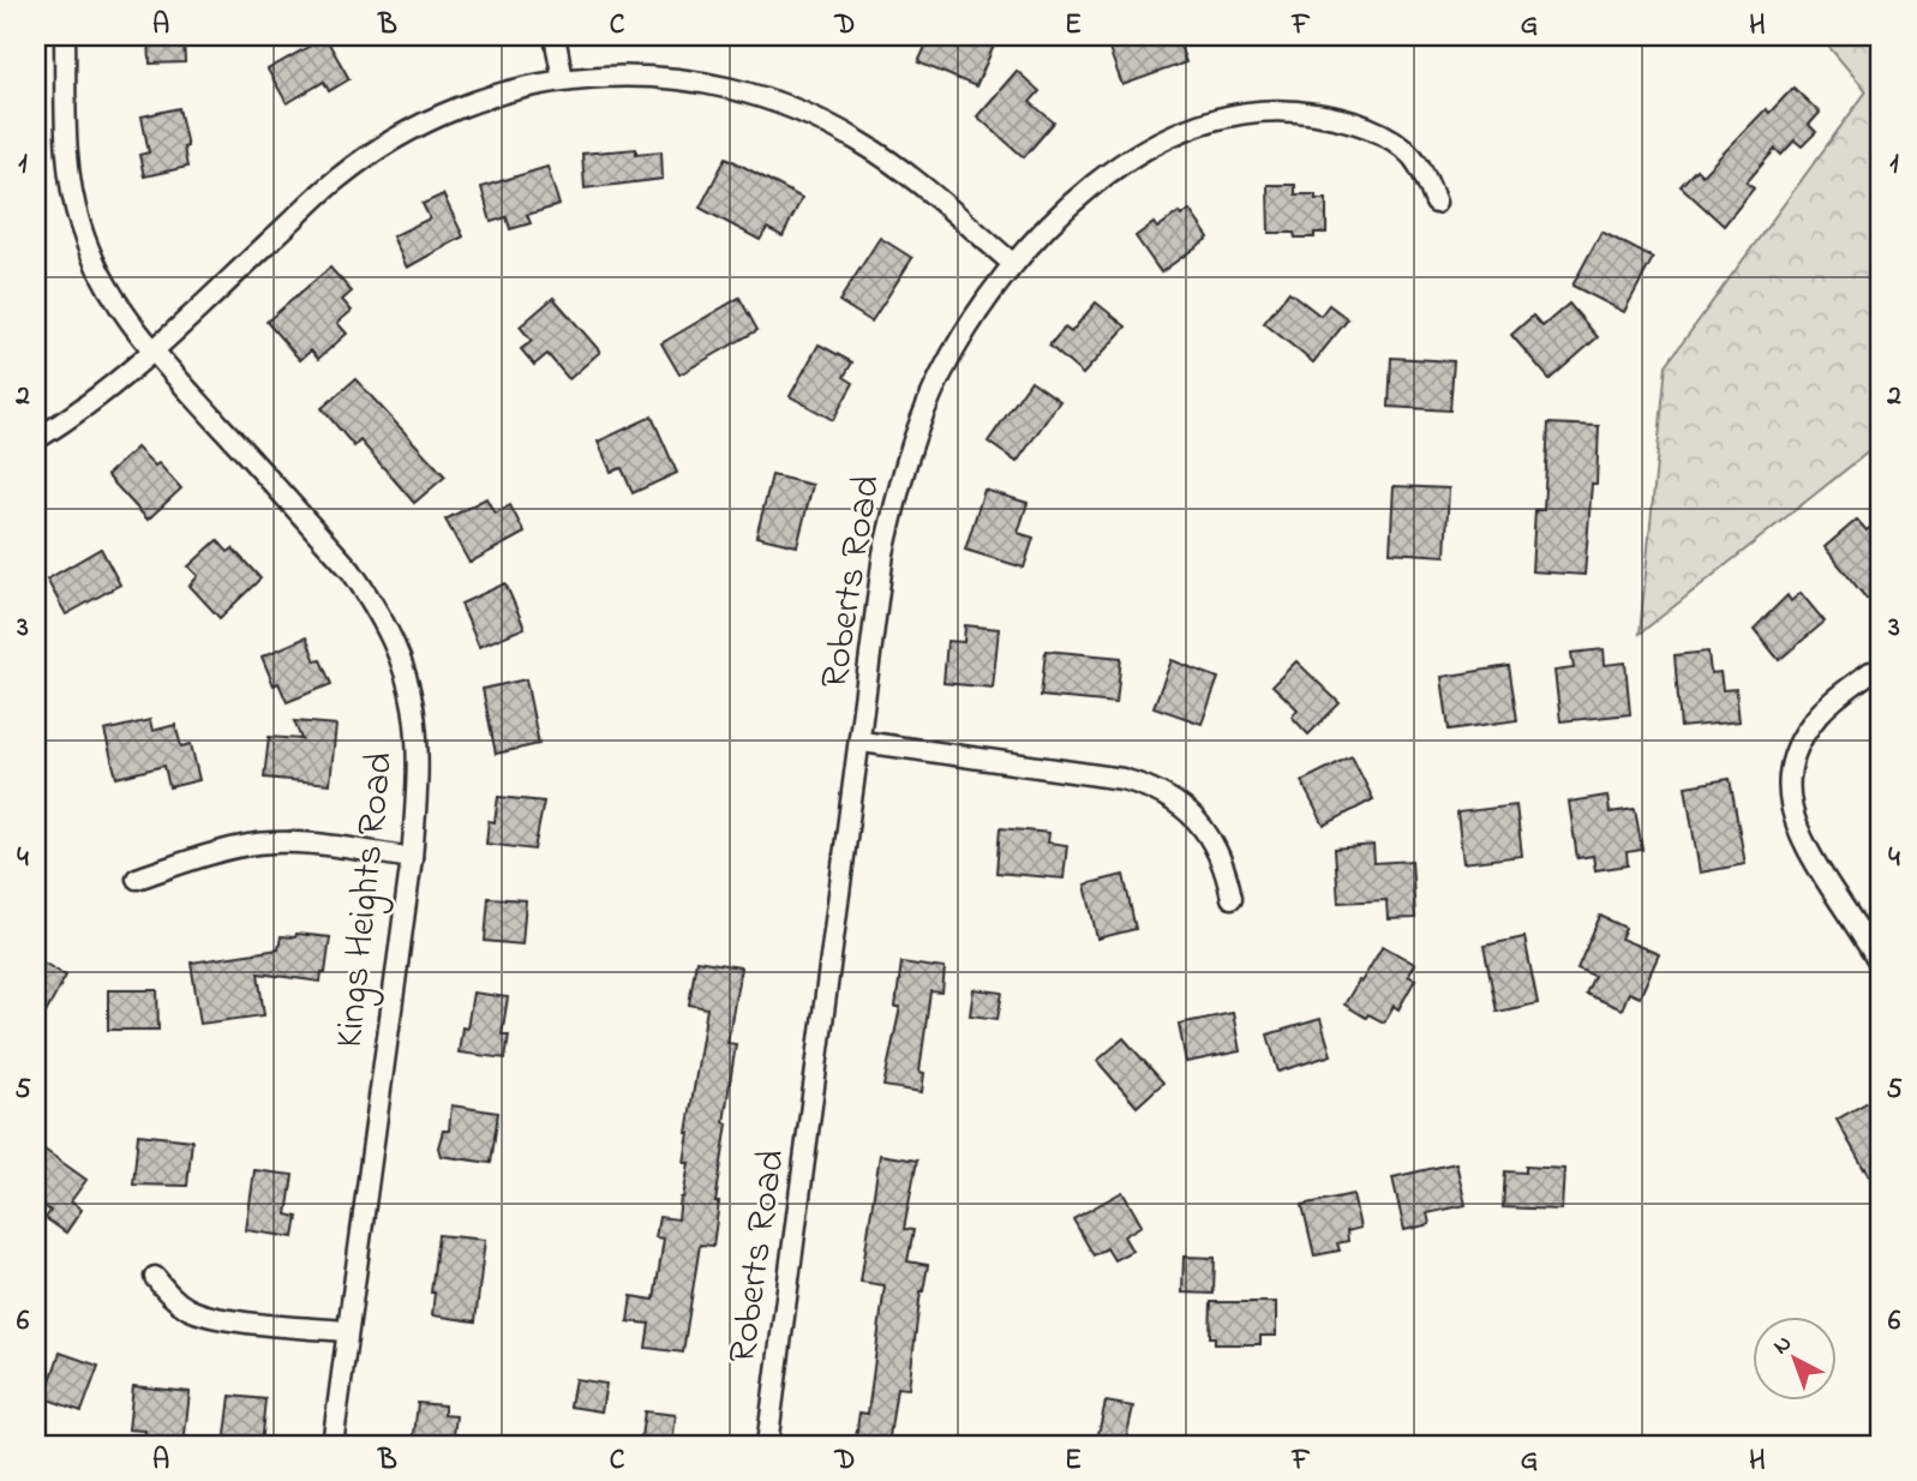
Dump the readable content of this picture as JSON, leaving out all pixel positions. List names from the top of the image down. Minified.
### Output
{"streets":{"street":["Roberts Road","Kings Heights Road"]},"north":"top left","grid":{"columns":["A","B","C","D","E","F","G","H"],"rows":["1","2","3","4","5","6"]}}
